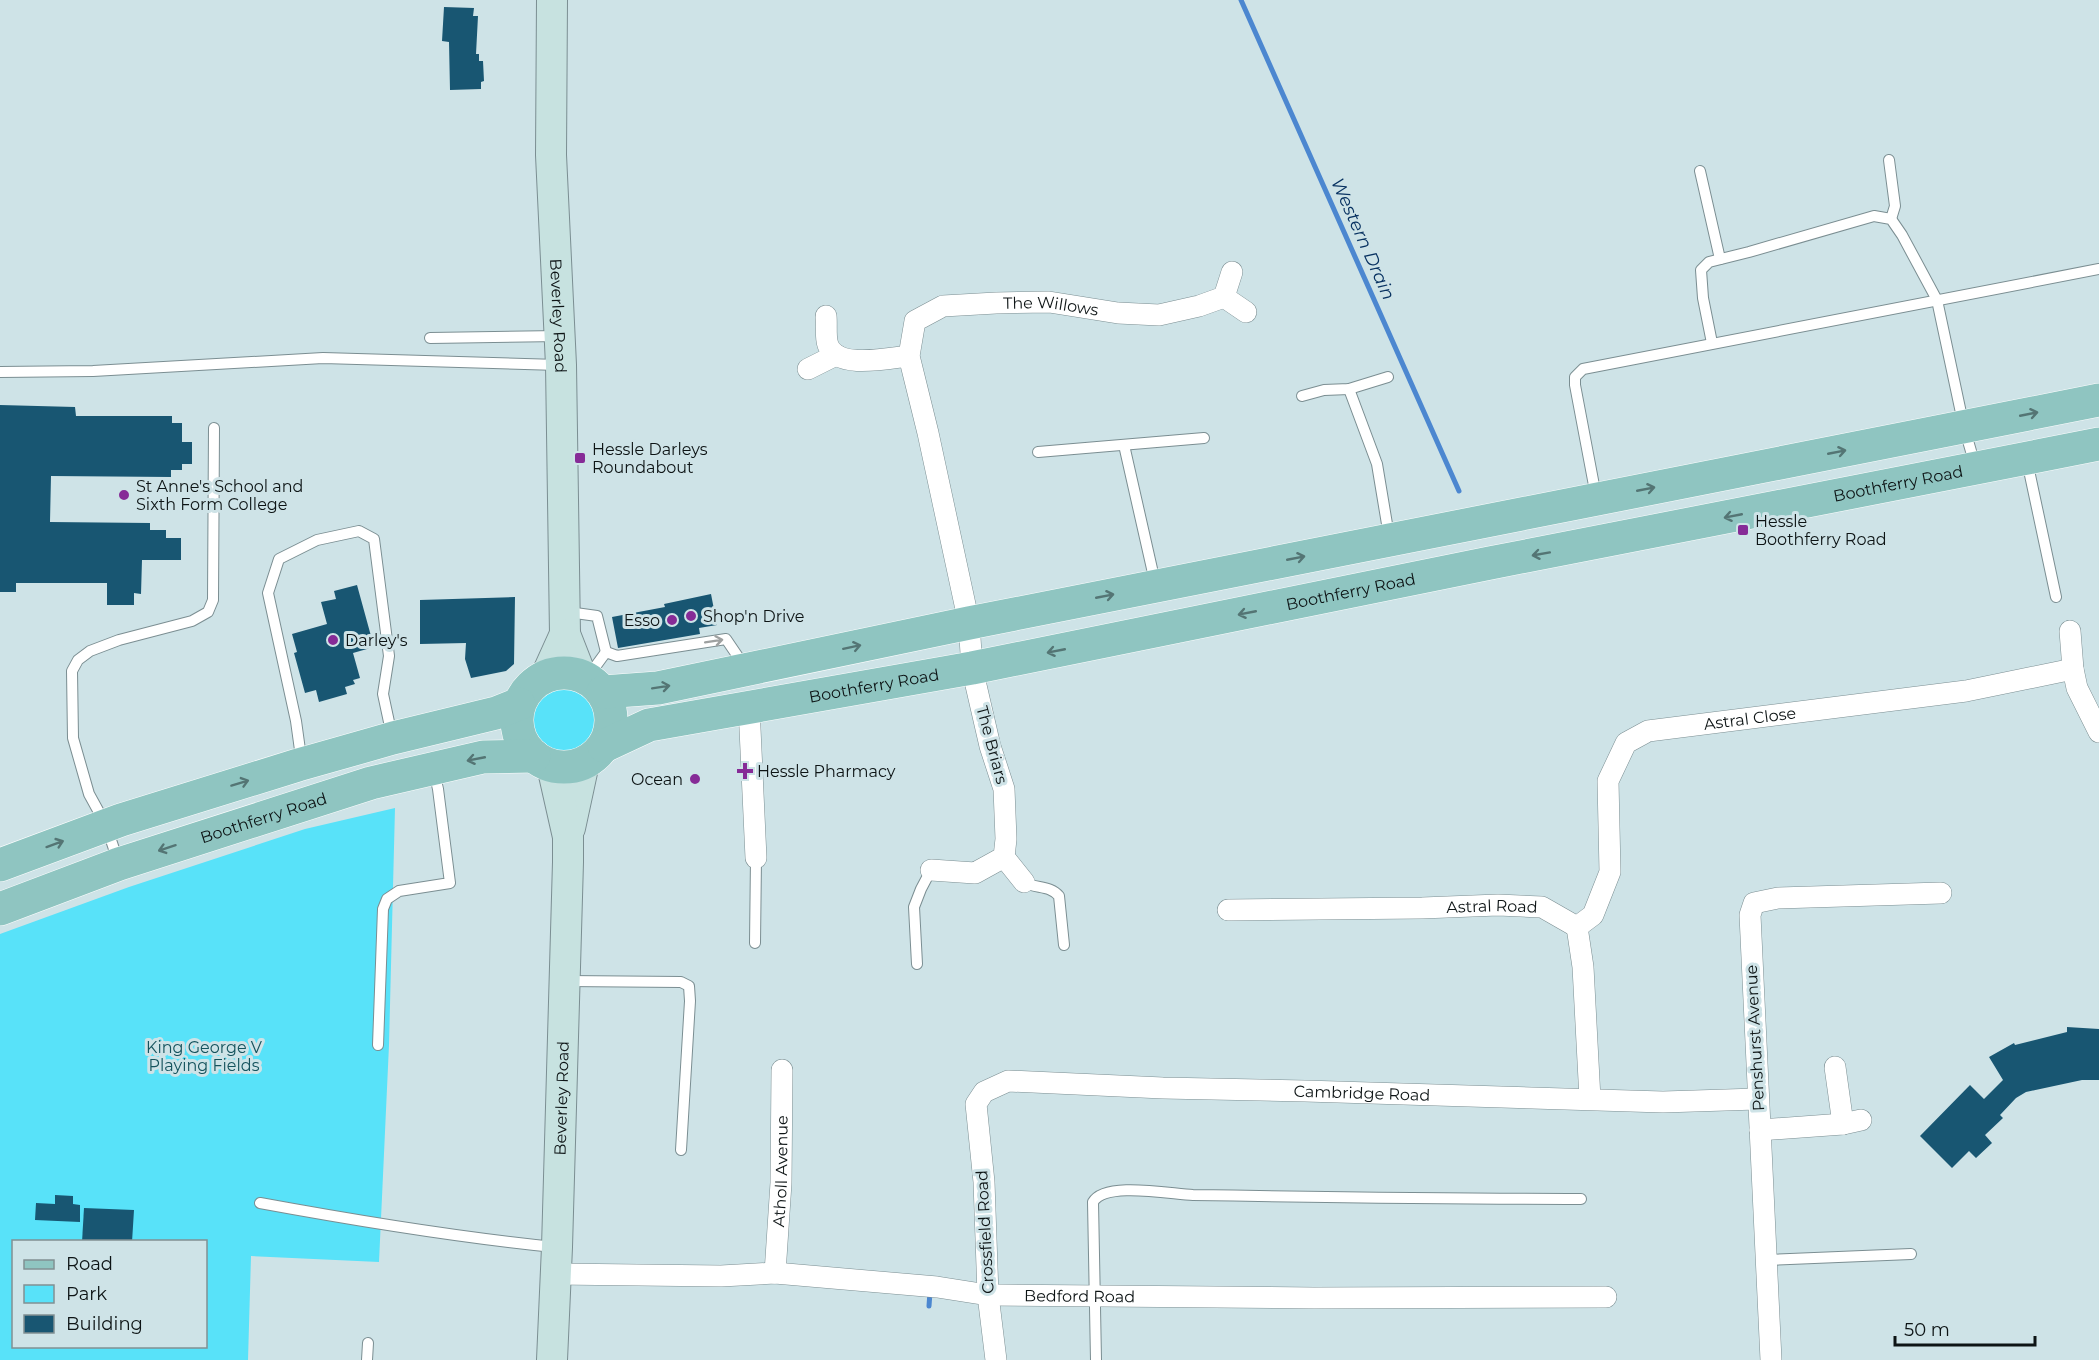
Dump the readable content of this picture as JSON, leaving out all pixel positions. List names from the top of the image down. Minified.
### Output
{"streets":{"main road":["Beverley Road","Boothferry Road"],"street":["The Willows","Astral Close","The Briars","Astral Road","Penshurst Avenue","Cambridge Road","Atholl Avenue","Crossfield Road","Bedford Road"]},"crossings":[["The Willows","The Briars"],["Beverley Road","Boothferry Road"],["Beverley Road","Bedford Road"],["Boothferry Road","The Briars"],["Astral Close","Astral Road"],["Penshurst Avenue","Cambridge Road"],["Cambridge Road","Crossfield Road"],["Atholl Avenue","Bedford Road"],["Crossfield Road","Bedford Road"]],"water":["Western Drain"],"parks":["King George V Playing Fields"],"places":{"transit":["Hessle Darleys Roundabout","Hessle Boothferry Road"],"other":["St Anne's School and Sixth Form College","Shop'n Drive","Esso","Darley's","Ocean"],"health":["Hessle Pharmacy"]},"legend":["Road","Park","Building"],"scale_bar":"50 m"}
